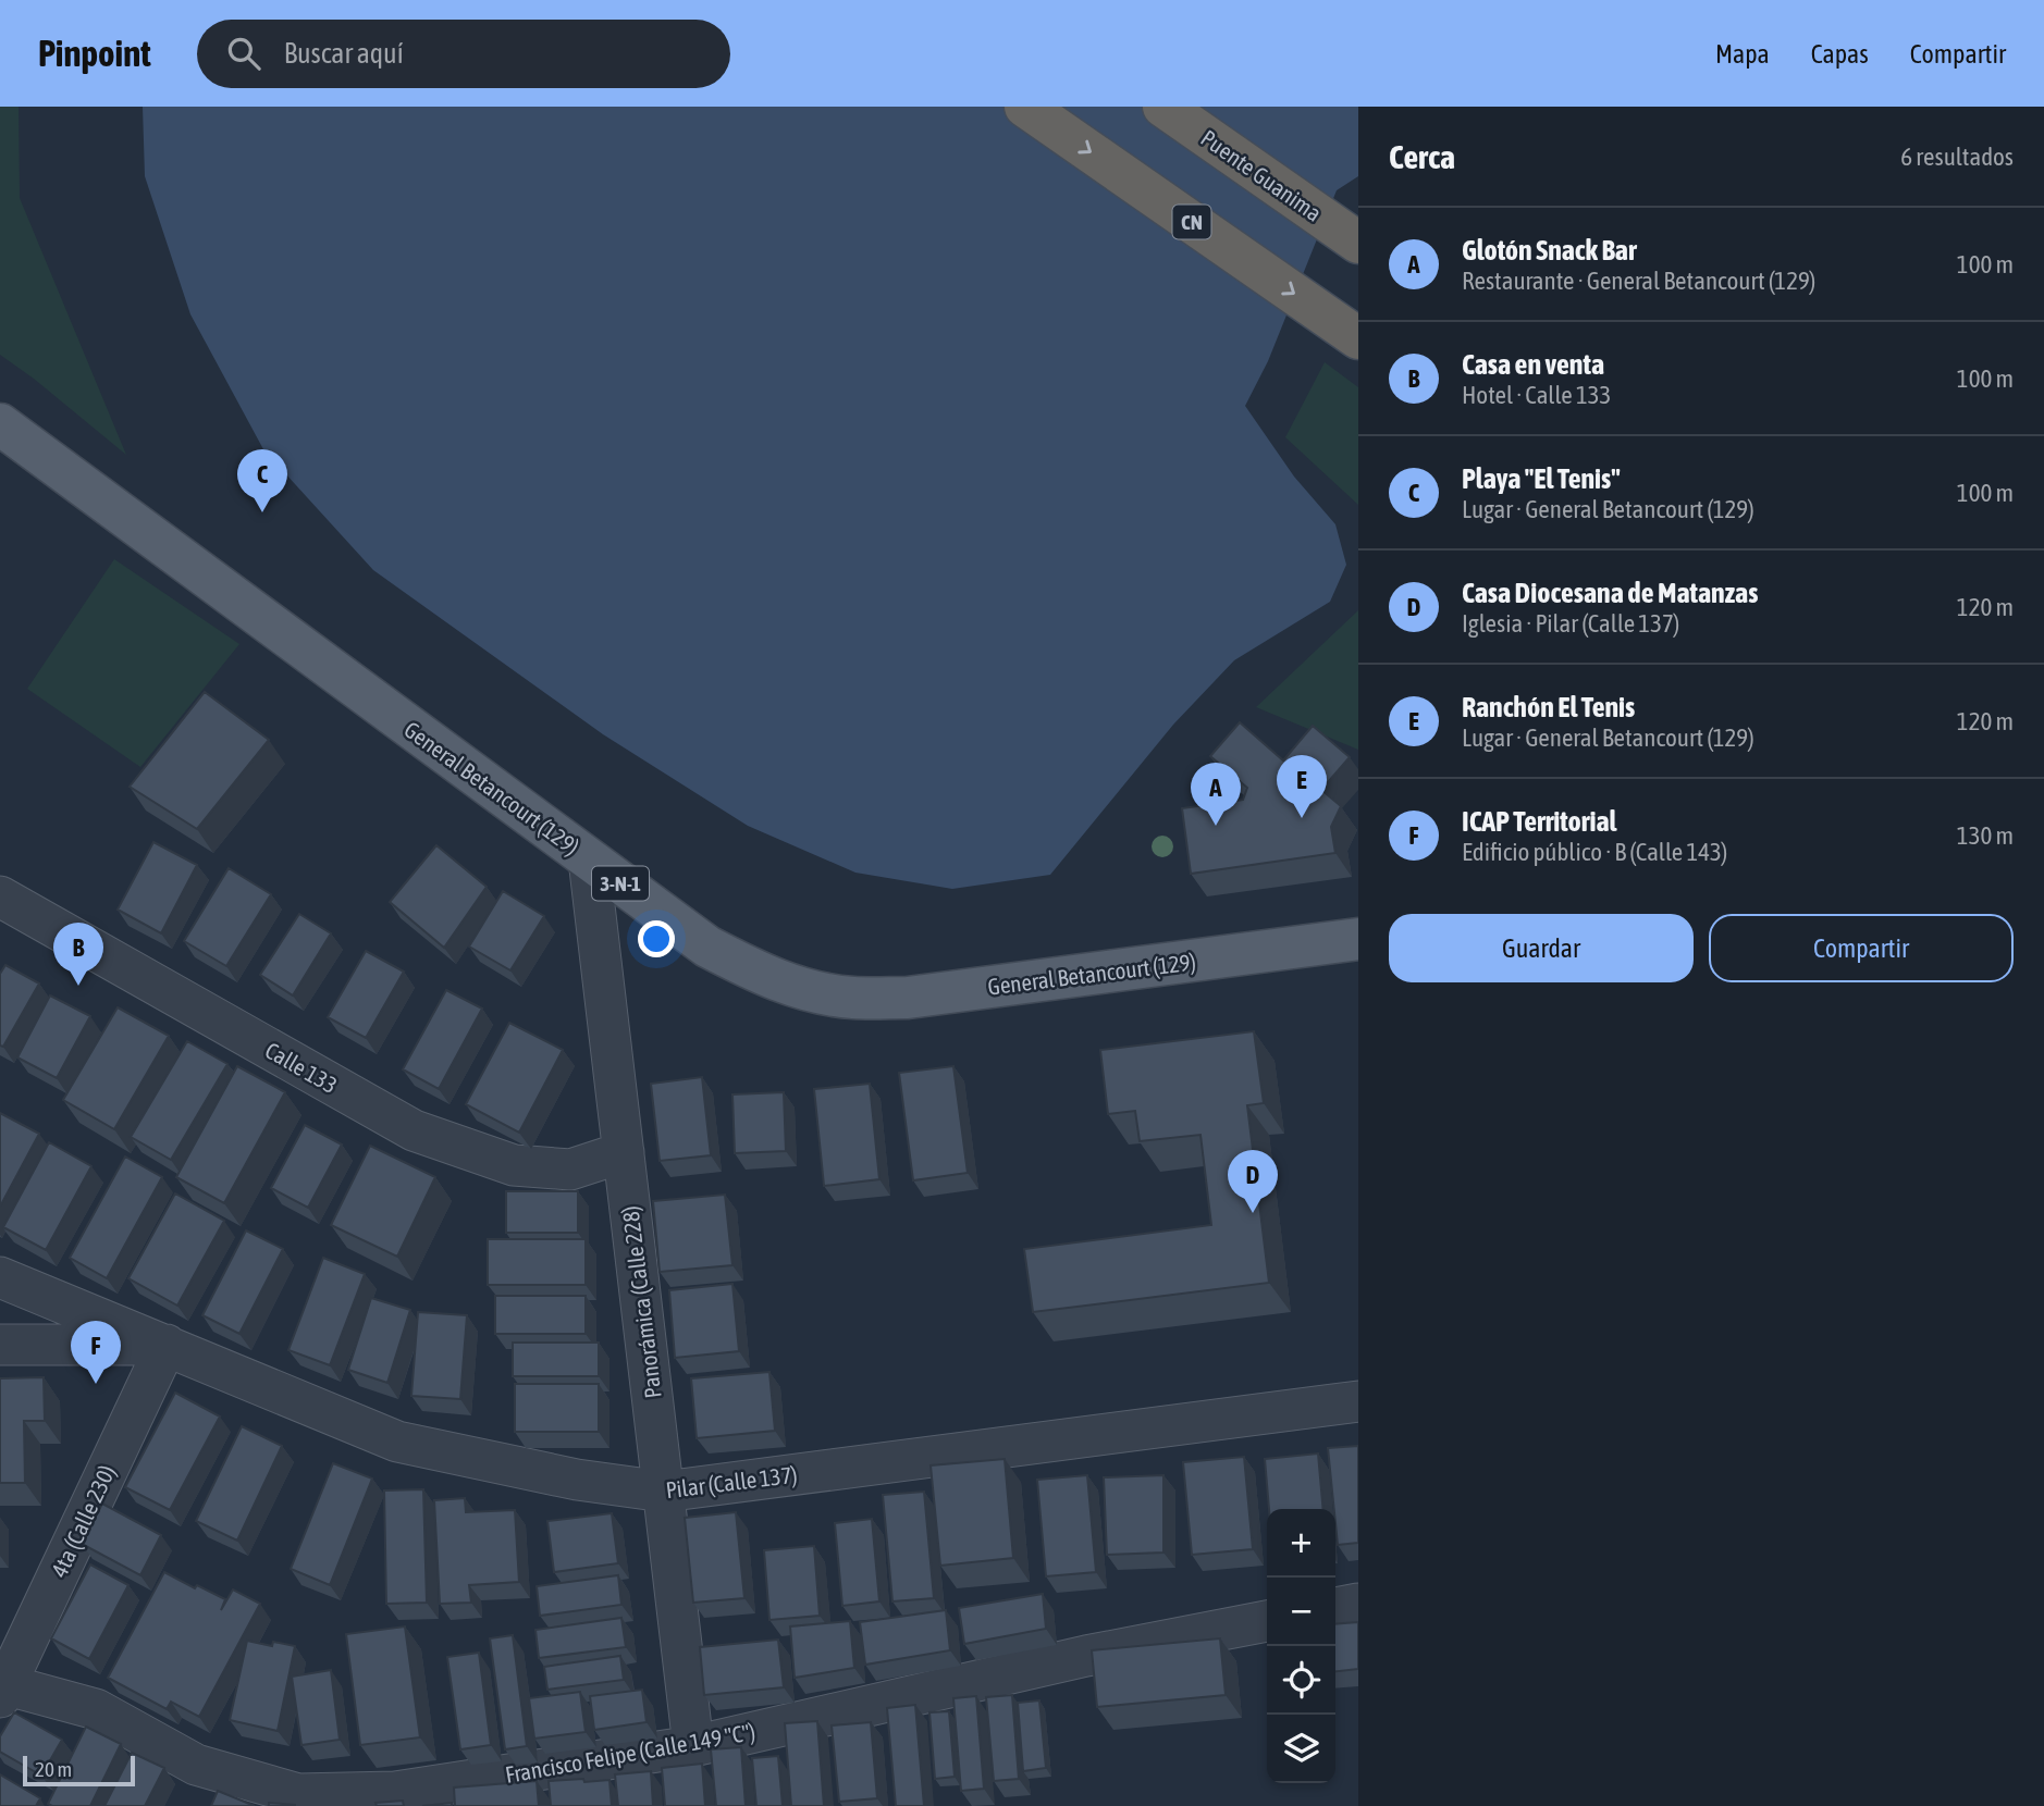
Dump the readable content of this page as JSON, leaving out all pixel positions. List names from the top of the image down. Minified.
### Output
{"streets":{"highway":["Puente Guanima","CN"],"main road":["General Betancourt (129)","3-N-1"],"street":["Calle 133","Panorámica (Calle 228)","Pilar (Calle 137)","4ta (Calle 230)","Francisco Felipe (Calle 149 \"C\")"]},"crossings":[["General Betancourt (129)","Panorámica (Calle 228)"],["Calle 133","Panorámica (Calle 228)"],["Panorámica (Calle 228)","Pilar (Calle 137)"],["Panorámica (Calle 228)","Francisco Felipe (Calle 149 \"C\")"],["Pilar (Calle 137)","4ta (Calle 230)"],["4ta (Calle 230)","Francisco Felipe (Calle 149 \"C\")"]],"scale_bar":"20 m","page":{"header":"Pinpoint","search":"Buscar aquí","nav":["Mapa","Capas","Compartir"],"heading":["Cerca","6 resultados"],"list":[{"mark":"A","name":"Glotón Snack Bar","note":"Restaurante · General Betancourt (129)","value":"100 m"},{"mark":"B","name":"Casa en venta","note":"Hotel · Calle 133","value":"100 m"},{"mark":"C","name":"Playa \"El Tenis\"","note":"Lugar · General Betancourt (129)","value":"100 m"},{"mark":"D","name":"Casa Diocesana de Matanzas","note":"Iglesia · Pilar (Calle 137)","value":"120 m"},{"mark":"E","name":"Ranchón El Tenis","note":"Lugar · General Betancourt (129)","value":"120 m"},{"mark":"F","name":"ICAP Territorial","note":"Edificio público · B (Calle 143)","value":"130 m"}],"pins":["C","E","A","B","D","F"],"buttons":["Guardar","Compartir"],"map_buttons":["+","−"],"scale":"20 m"}}
